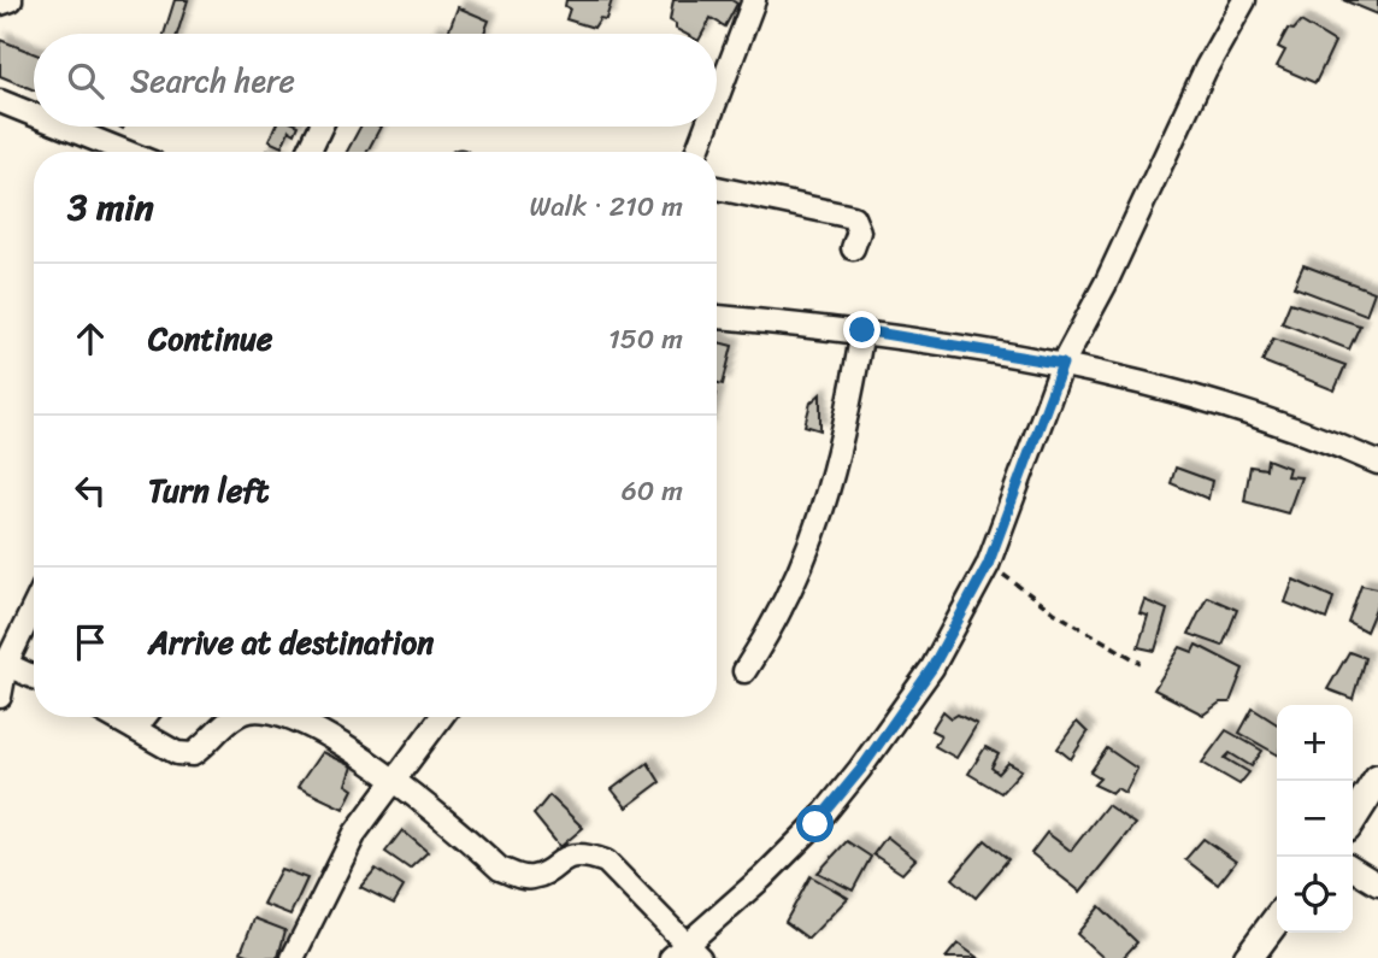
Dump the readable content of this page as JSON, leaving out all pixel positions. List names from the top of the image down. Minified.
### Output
{"page":{"search":"Search here","heading":["3 min","Walk · 210 m"],"list":[["Continue","150 m"],["Turn left","60 m"],"Arrive at destination"],"map_buttons":["+","−"]}}
